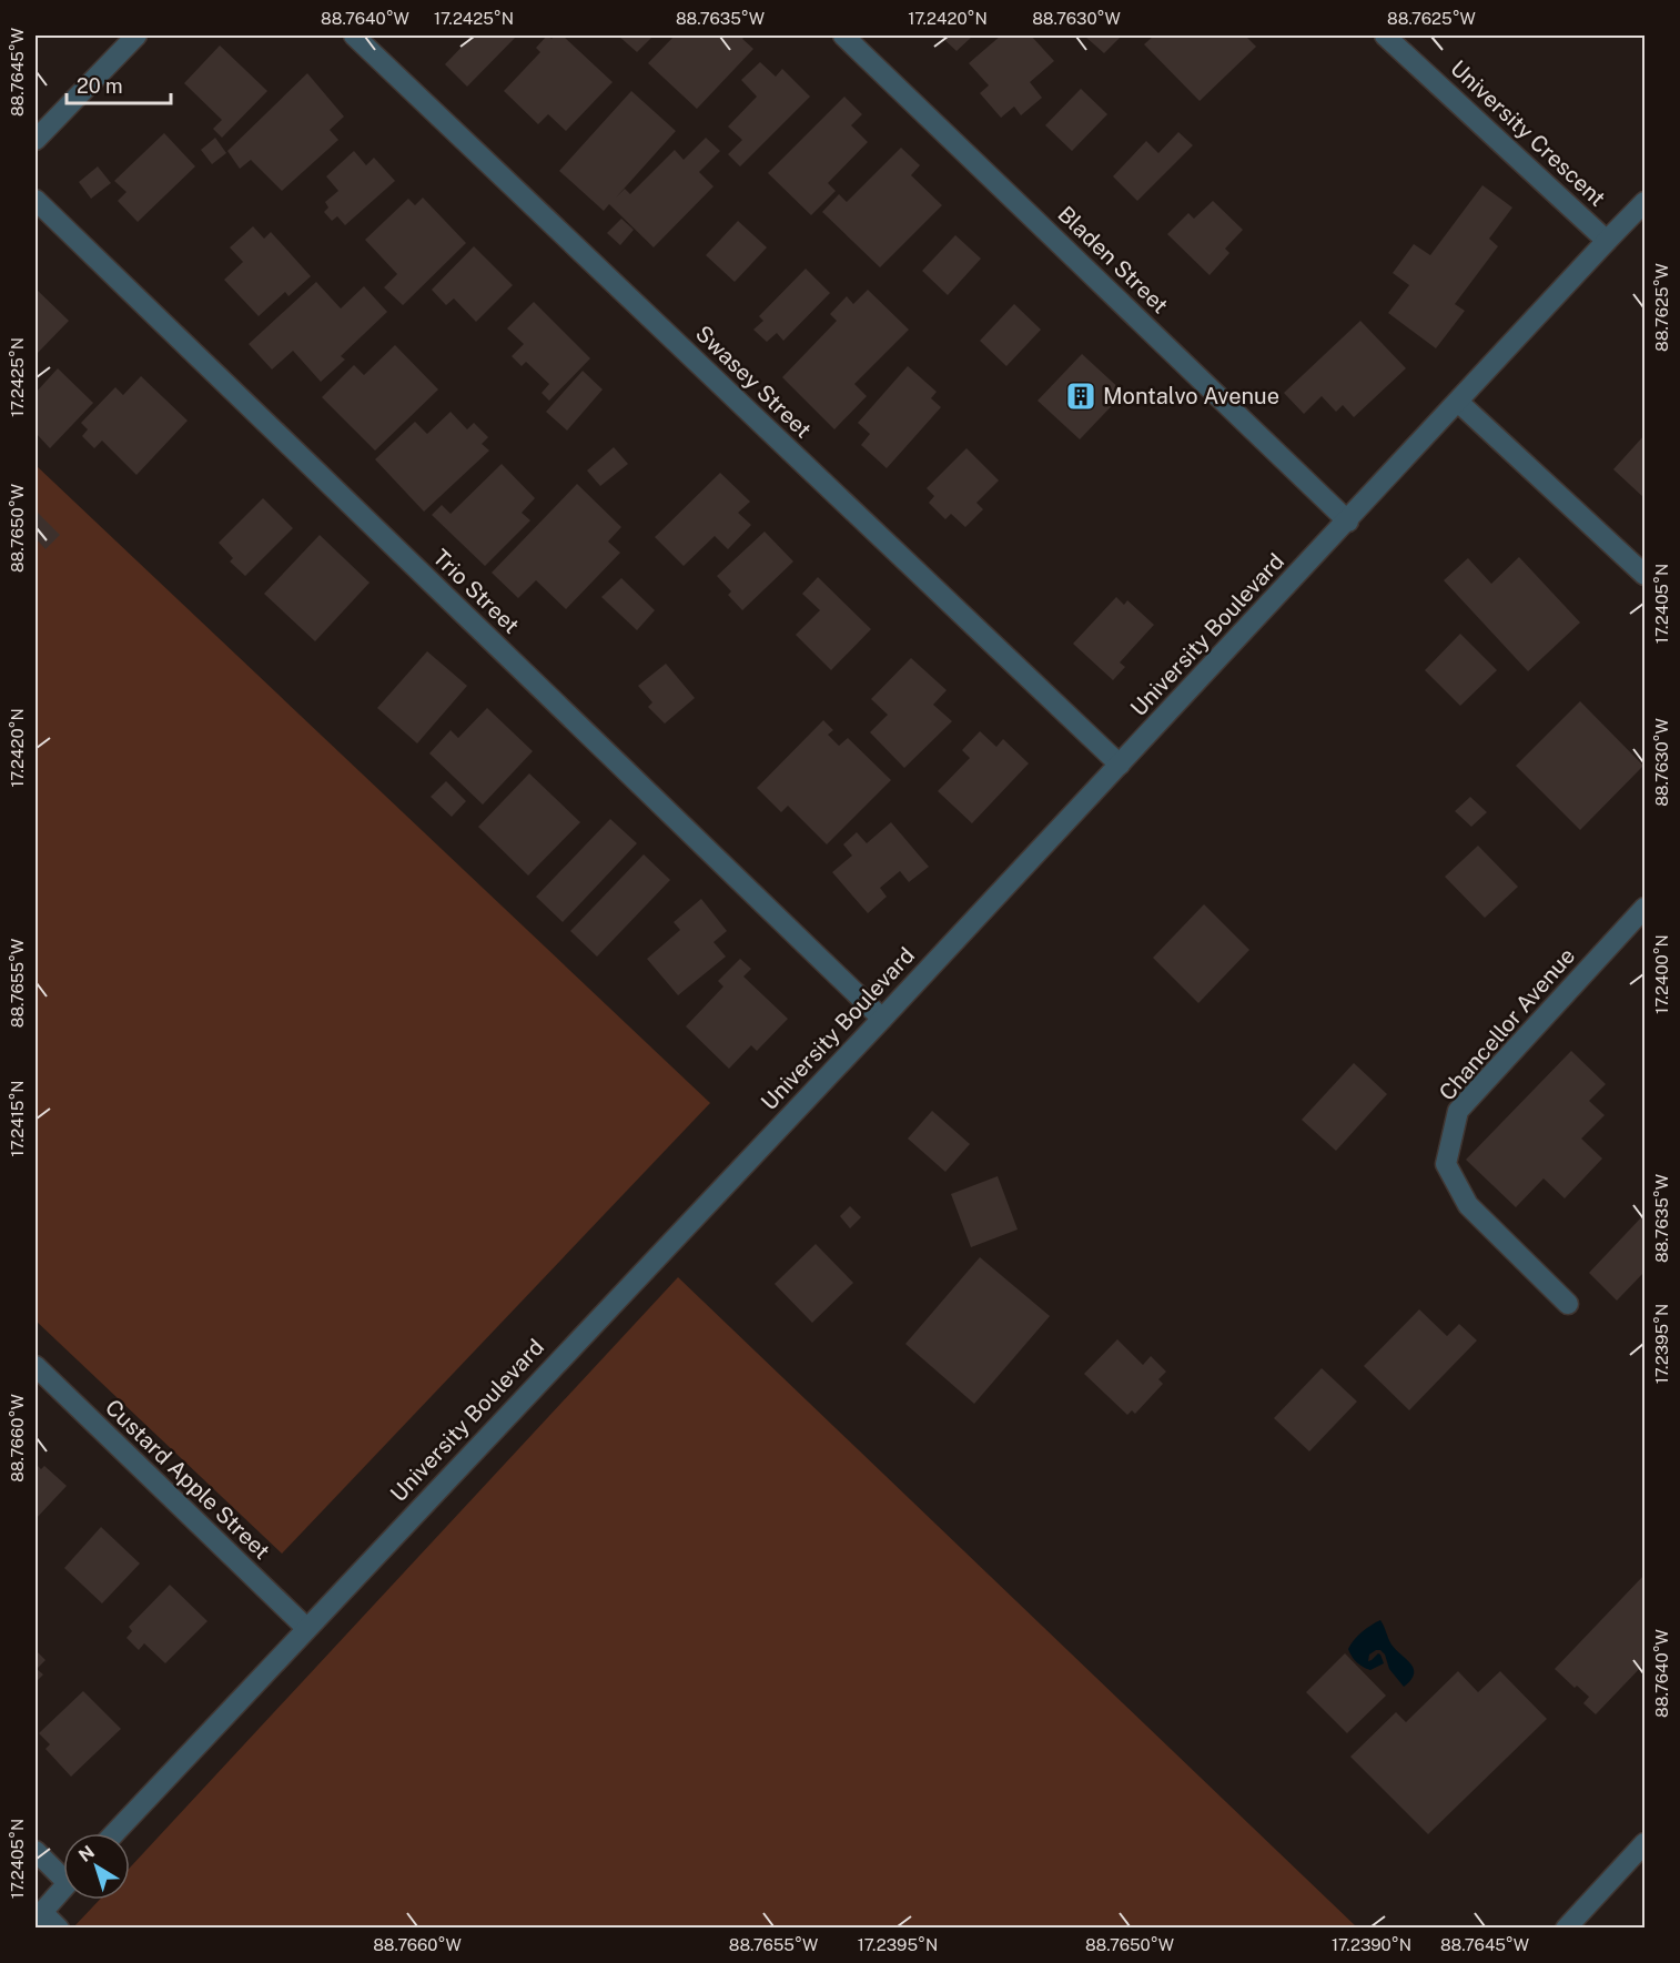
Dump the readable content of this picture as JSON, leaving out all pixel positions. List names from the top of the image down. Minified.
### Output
{"streets":{"street":["University Crescent","Bladen Street","Swasey Street","Trio Street","University Boulevard","Chancellor Avenue","Custard Apple Street"]},"crossings":[["University Crescent","University Boulevard"],["Bladen Street","University Boulevard"],["Swasey Street","University Boulevard"],["Trio Street","University Boulevard"],["University Boulevard","Custard Apple Street"]],"places":{"building":["Montalvo Avenue"]},"scale_bar":"20 m","north":"top left","coordinates":["88.7640°W","17.2425°N","88.7635°W","17.2420°N","88.7630°W","88.7625°W","88.7645°W","88.7650°W","17.2405°N","17.2400°N","88.7655°W","17.2415°N","17.2395°N","88.7660°W","17.2390°N"]}
